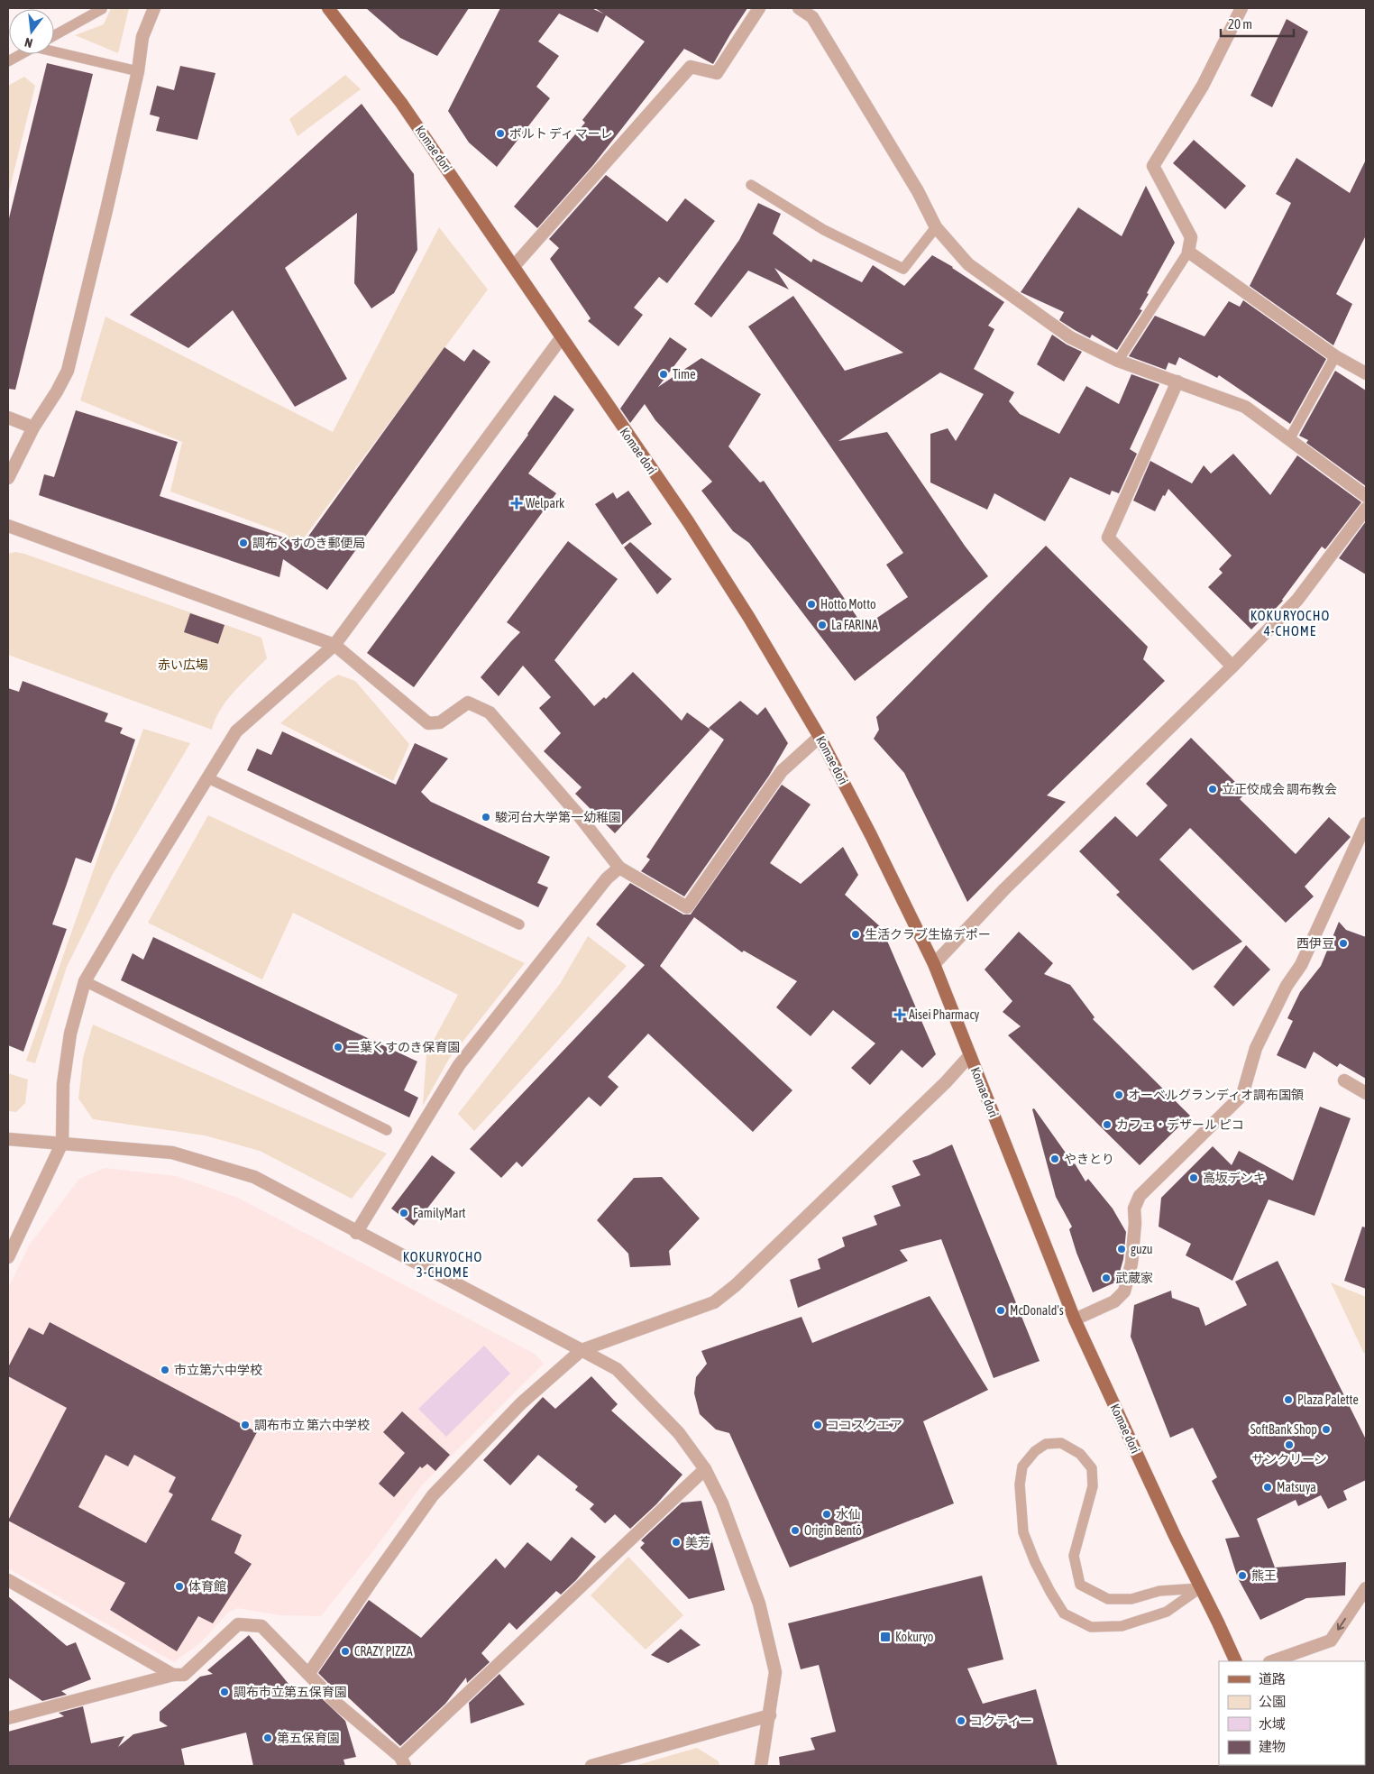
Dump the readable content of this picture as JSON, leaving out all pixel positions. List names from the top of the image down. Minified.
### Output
{"streets":{"main road":["Komae dori"]},"districts":["KOKURYOCHO 4-CHOME","KOKURYOCHO 3-CHOME"],"parks":["赤い広場"],"places":{"other":["ボルト ディ マーレ","Time","調布くすのき郵便局","Hotto Motto","La FARINA","立正佼成会 調布教会","駿河台大学第一幼稚園","生活クラブ生協デポー","西伊豆","二葉くすのき保育園","オーベルグランディオ調布国領","カフェ・デザール ピコ","やきとり","高坂デンキ","FamilyMart","guzu","武蔵家","McDonald's","市立第六中学校","Plaza Palette","調布市立 第六中学校","ココスクエア","SoftBank Shop","サンクリーン","Matsuya","水仙","Origin Bentō","美芳","熊王","体育館","CRAZY PIZZA","調布市立第五保育園","コクティー","第五保育園"],"health":["Welpark","Aisei Pharmacy"],"transit":["Kokuryo"]},"legend":["道路","公園","水域","建物"],"scale_bar":"20 m","north":"bottom"}
